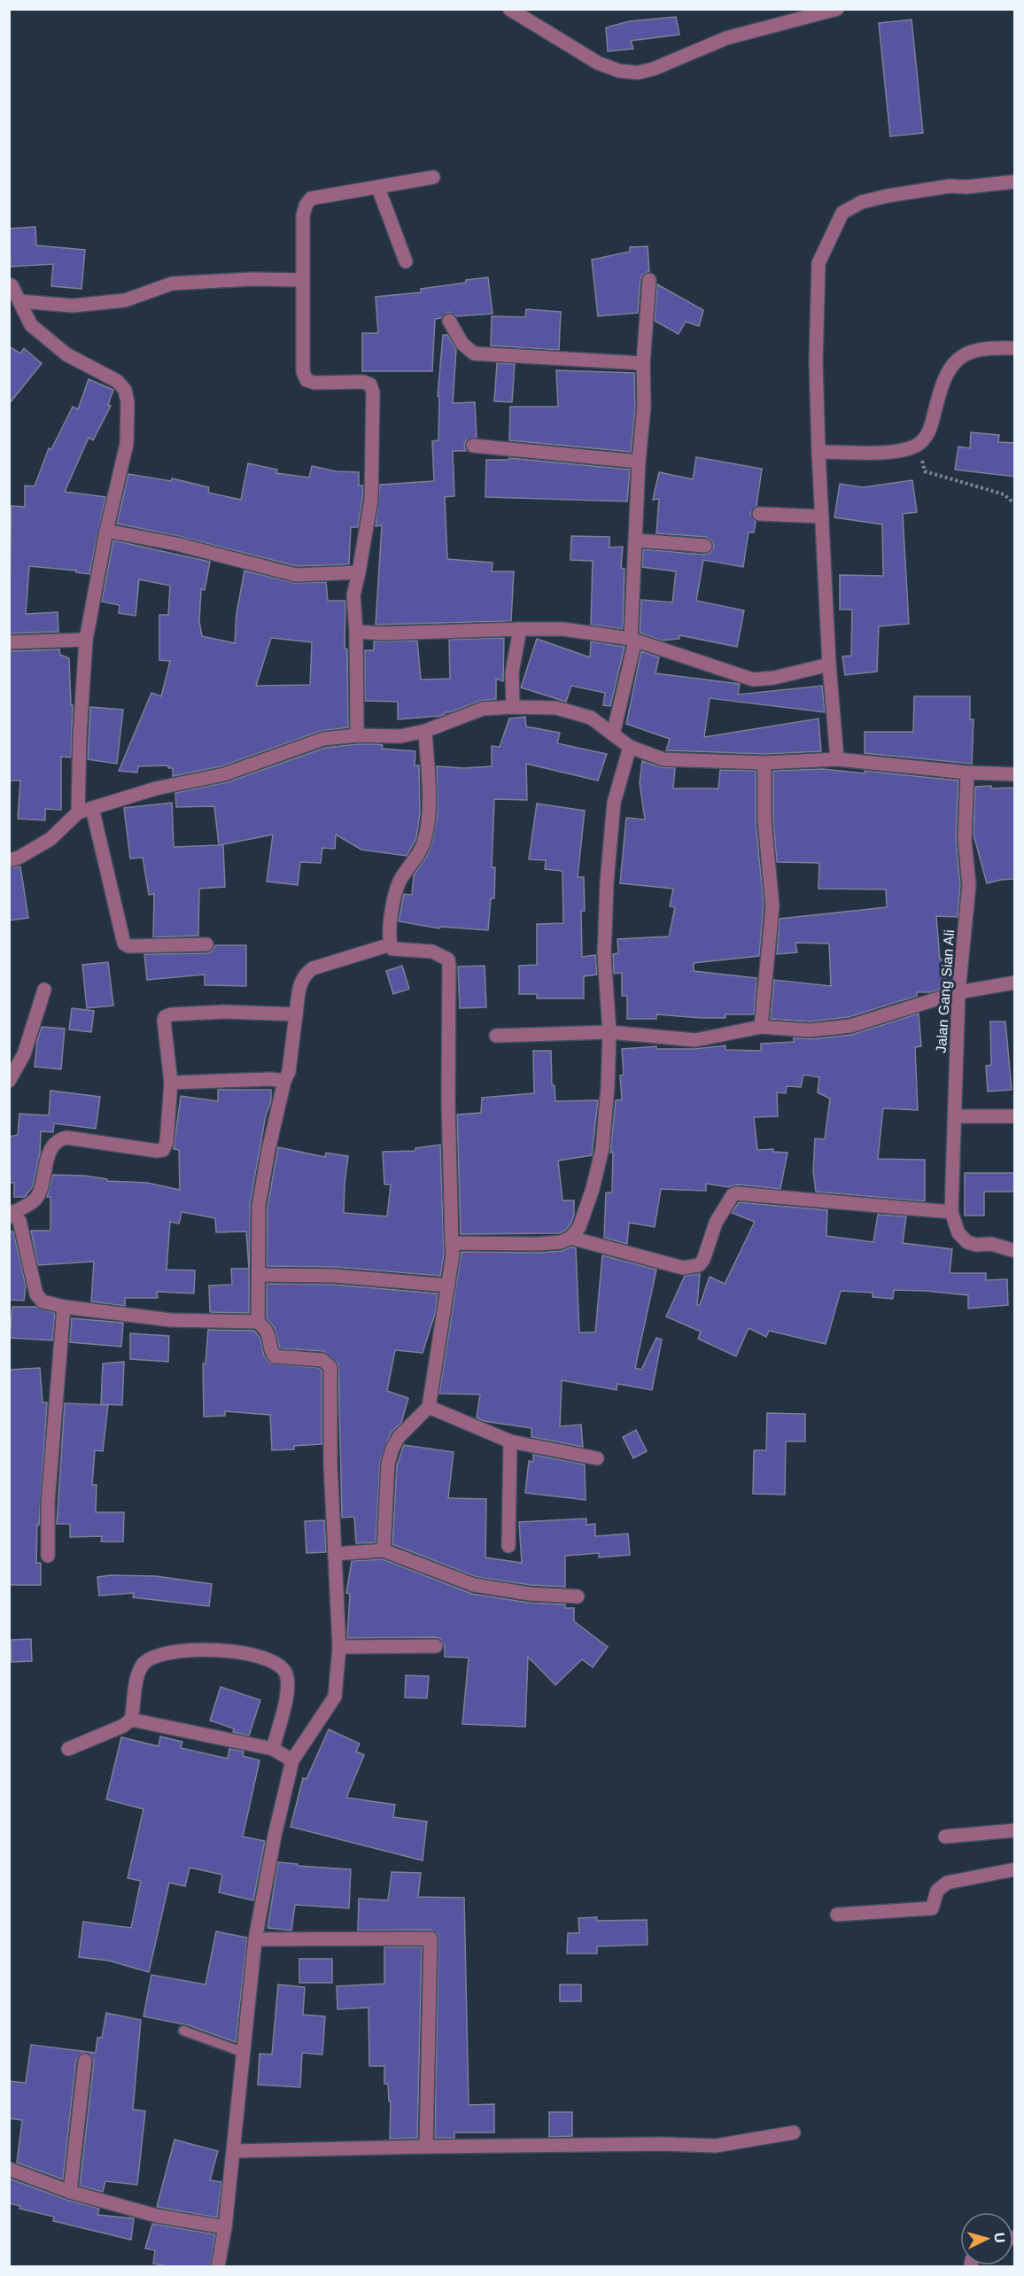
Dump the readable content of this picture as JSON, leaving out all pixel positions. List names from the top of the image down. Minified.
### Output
{"streets":{"street":["Jalan Gang Sian Ali"]},"north":"right"}
